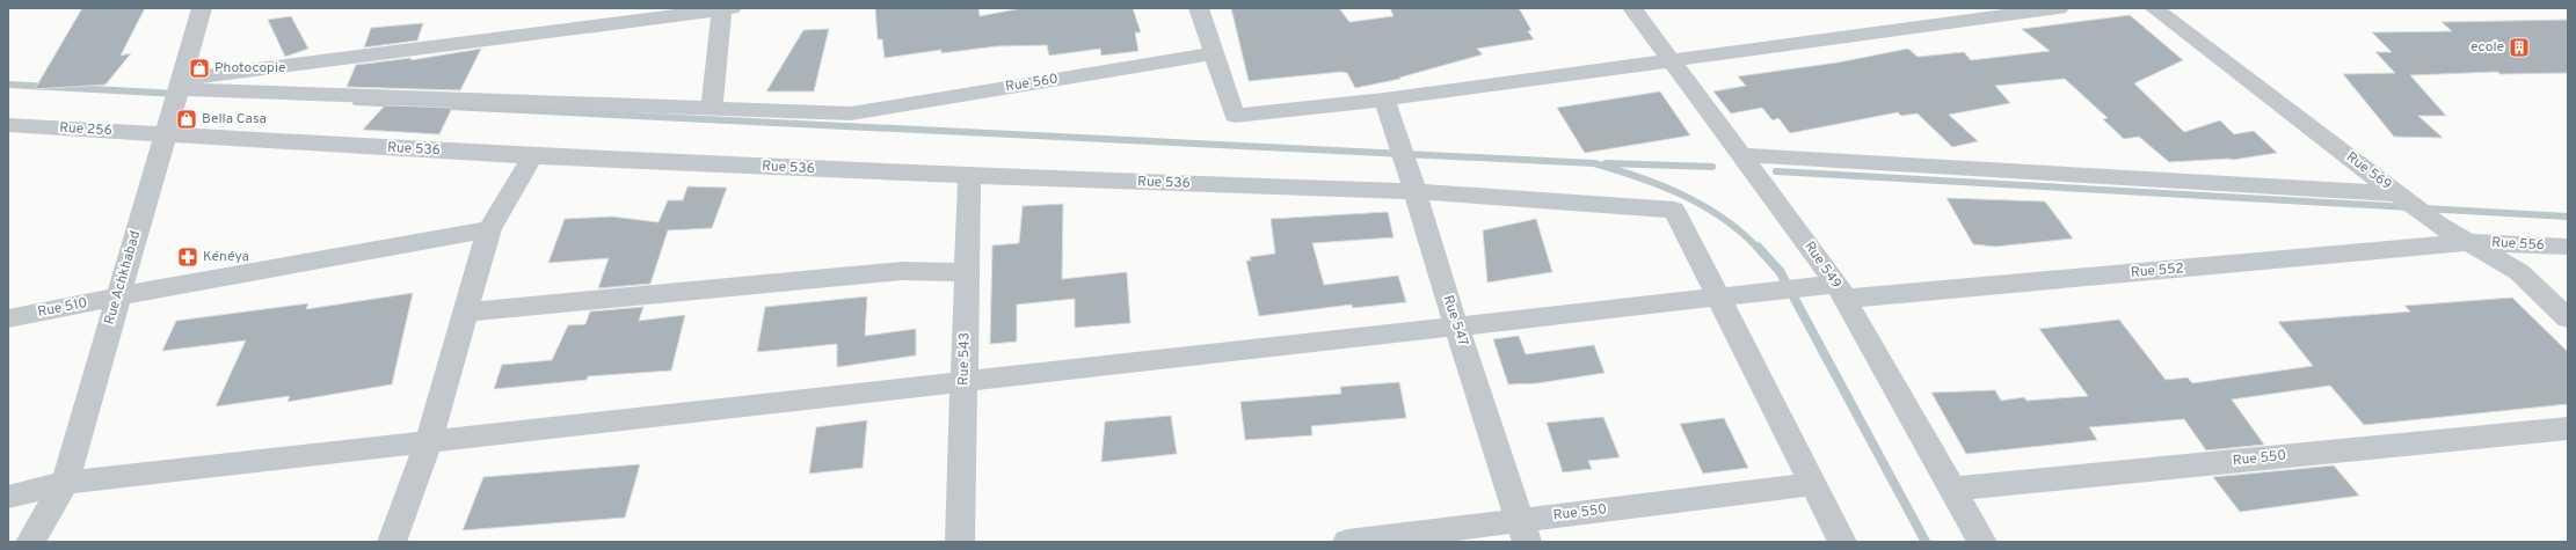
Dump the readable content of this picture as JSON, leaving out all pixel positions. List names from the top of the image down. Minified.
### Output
{"streets":{"street":["Rue 560","Rue 256","Rue 536","Rue 569","Rue 556","Rue 549","Rue 552","Rue Achkhabad","Rue 510","Rue 547","Rue 543","Rue 550"]},"crossings":[["Rue 560","Rue Achkhabad"],["Rue 256","Rue 536"],["Rue 256","Rue Achkhabad"],["Rue 536","Rue 552"],["Rue 536","Rue Achkhabad"],["Rue 536","Rue 547"],["Rue 536","Rue 543"],["Rue 569","Rue 556"],["Rue 569","Rue 552"],["Rue 556","Rue 552"],["Rue 549","Rue 552"],["Rue 549","Rue 550"],["Rue 552","Rue Achkhabad"],["Rue 552","Rue 547"],["Rue 552","Rue 543"],["Rue Achkhabad","Rue 510"],["Rue 547","Rue 550"]],"places":{"building":["ecole"],"shop":["Photocopie","Bella Casa"],"pharmacy":["Kénéya"]}}
